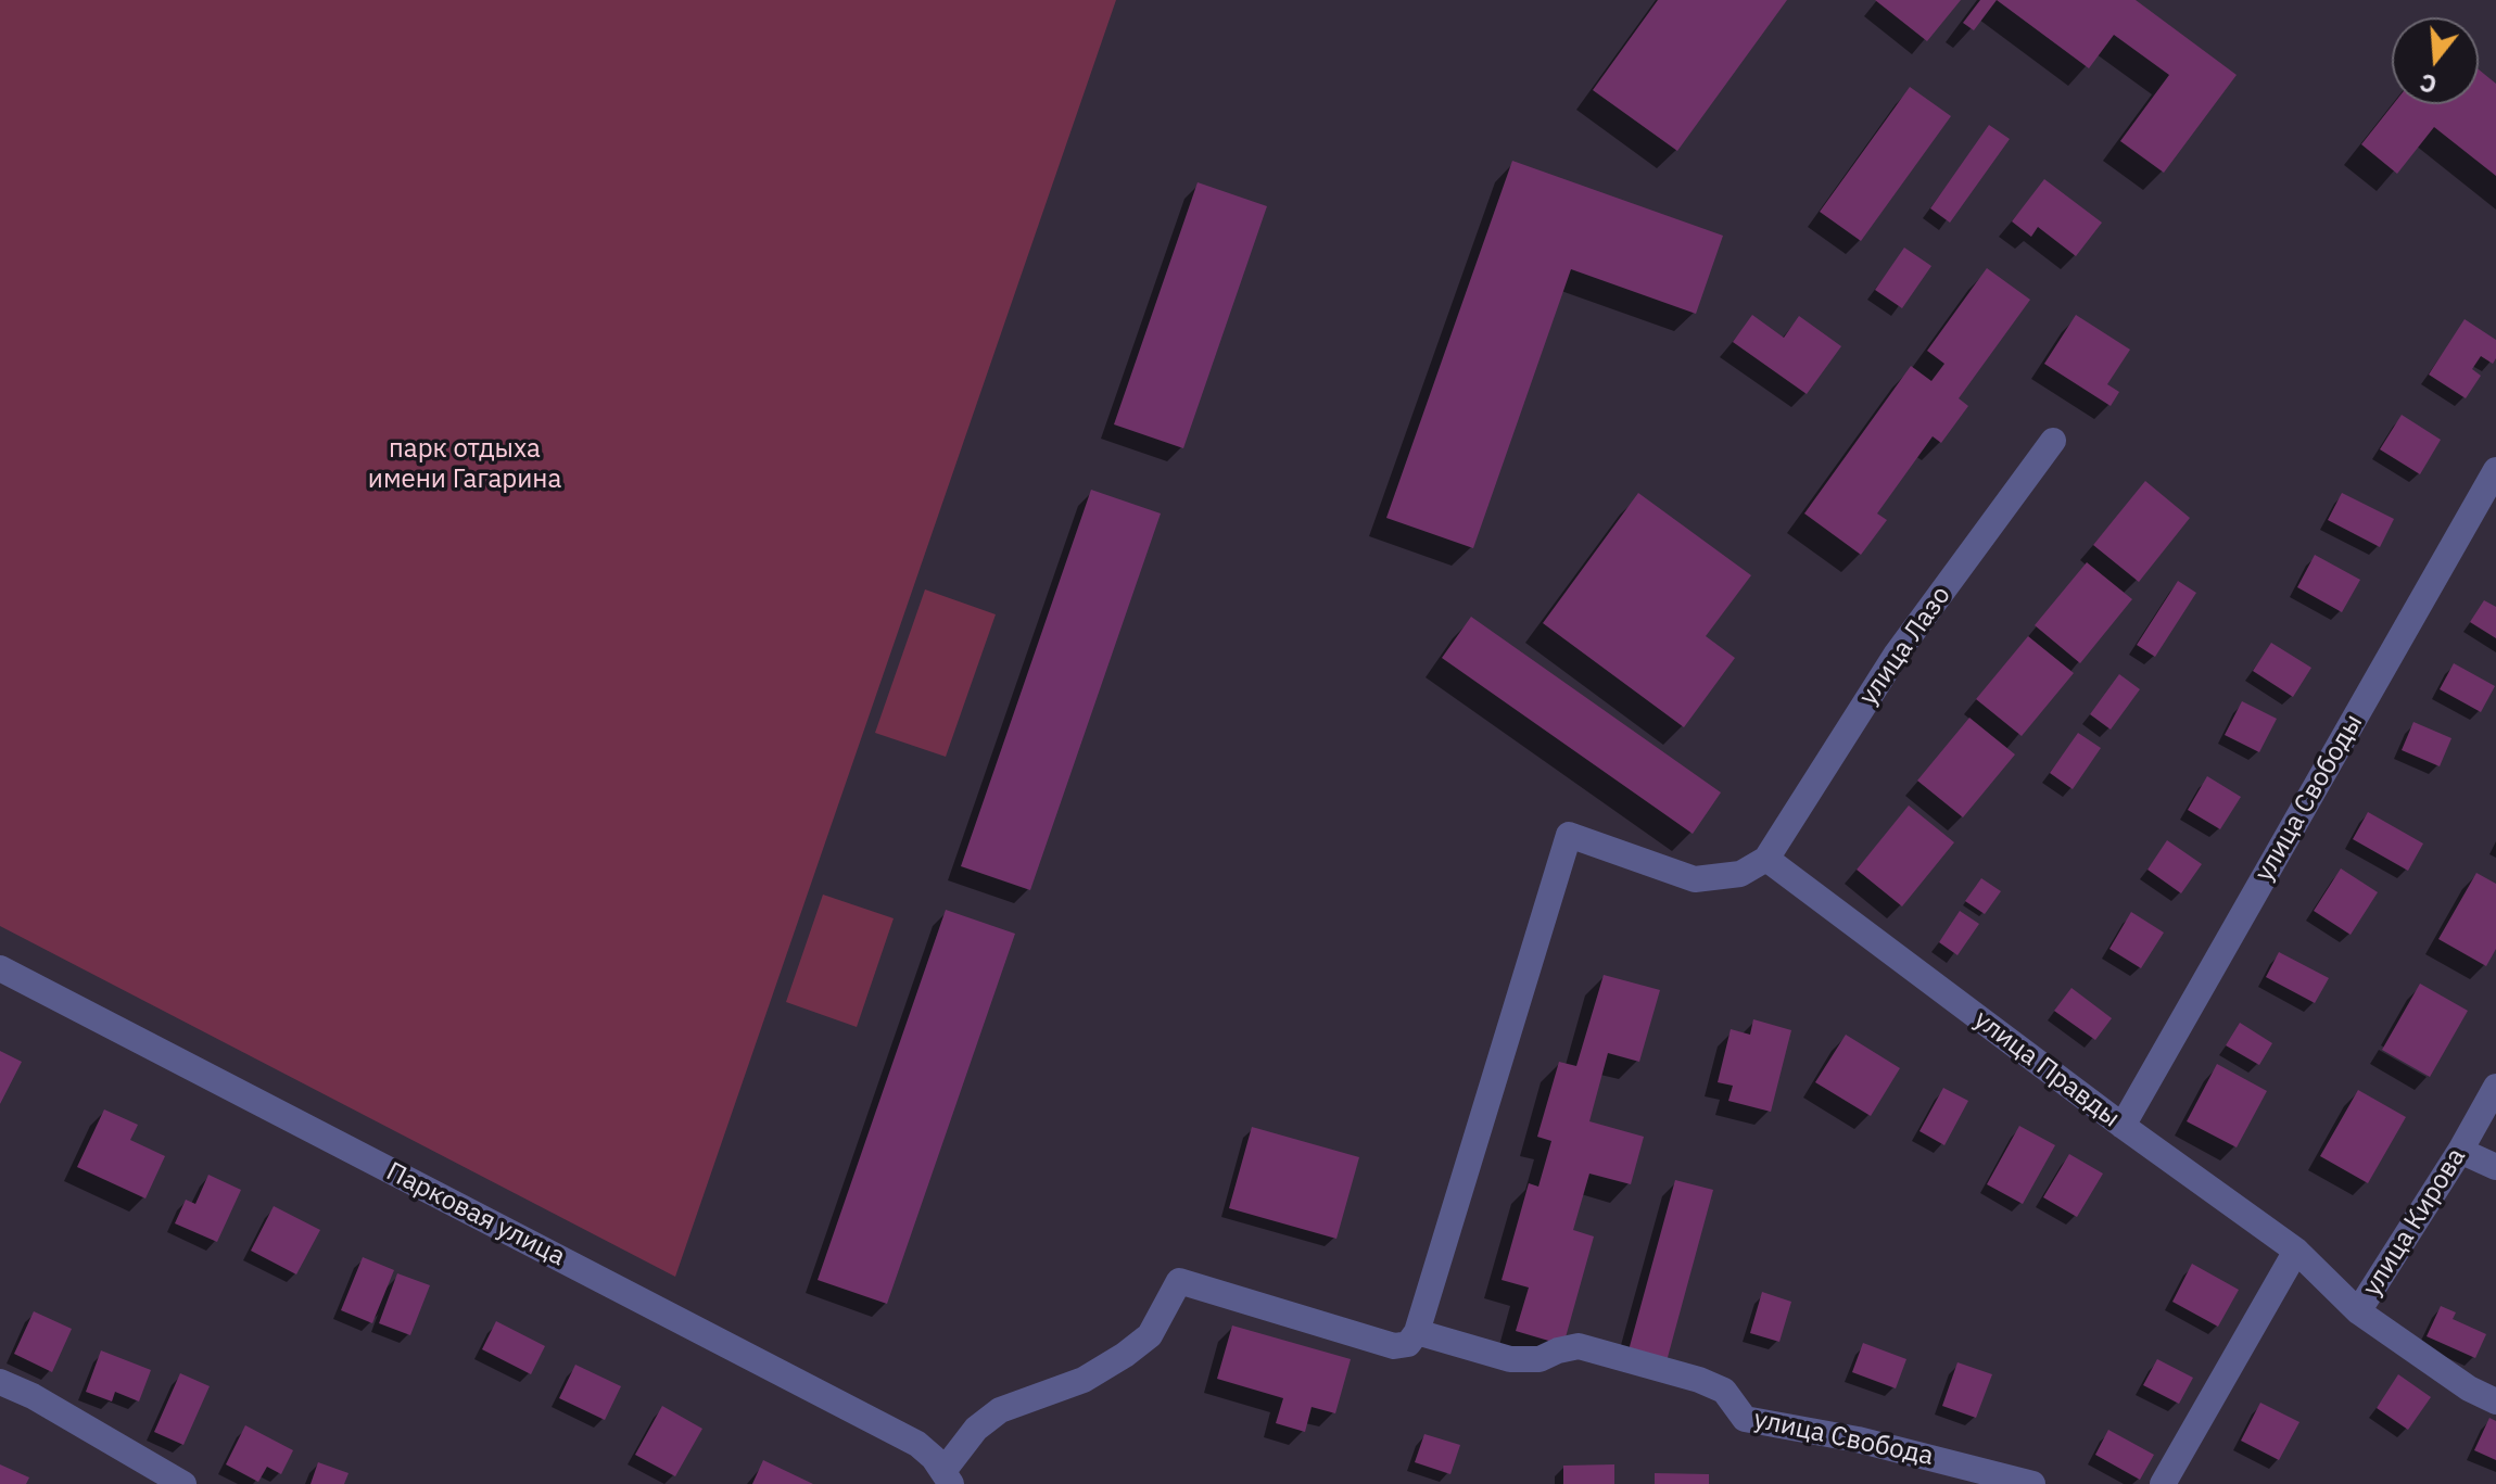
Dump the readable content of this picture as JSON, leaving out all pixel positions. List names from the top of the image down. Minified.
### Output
{"streets":{"street":["улица Лазо","улица Свободы","улица Правды","Парковая улица","улица Кирова","улица Свобода"]},"crossings":[["улица Лазо","улица Правды"],["улица Свободы","улица Правды"],["улица Правды","улица Кирова"]],"parks":["парк отдыха имени Гагарина"],"north":"bottom"}
